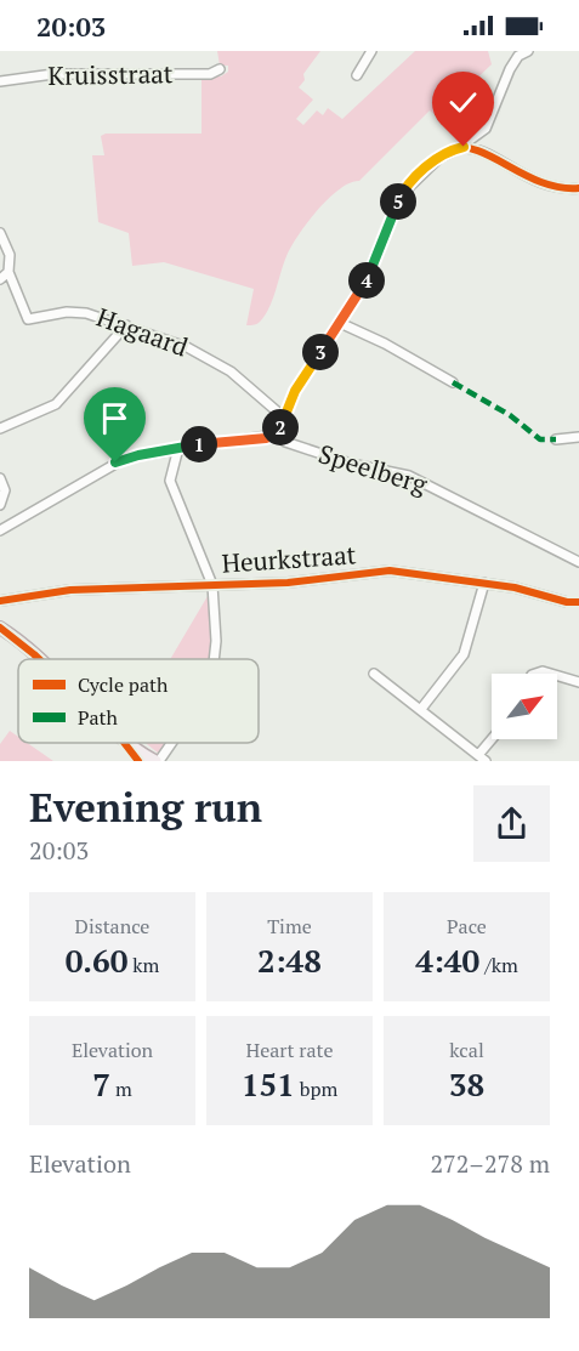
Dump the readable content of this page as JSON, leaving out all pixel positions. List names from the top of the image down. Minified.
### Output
{"streets":{"street":["Kruisstraat","Hagaard","Speelberg","Heurkstraat"]},"legend":["Cycle path","Path"],"north":"top right","page":{"status":"20:03","pins":["5","4","3","2","1"],"heading":["Evening run","20:03"],"stats":[["Distance","0.60 km"],["Time","2:48"],["Pace","4:40 /km"],["Elevation","7 m"],["Heart rate","151 bpm"],["kcal","38"]],"chart":["Elevation","272–278 m"]}}
